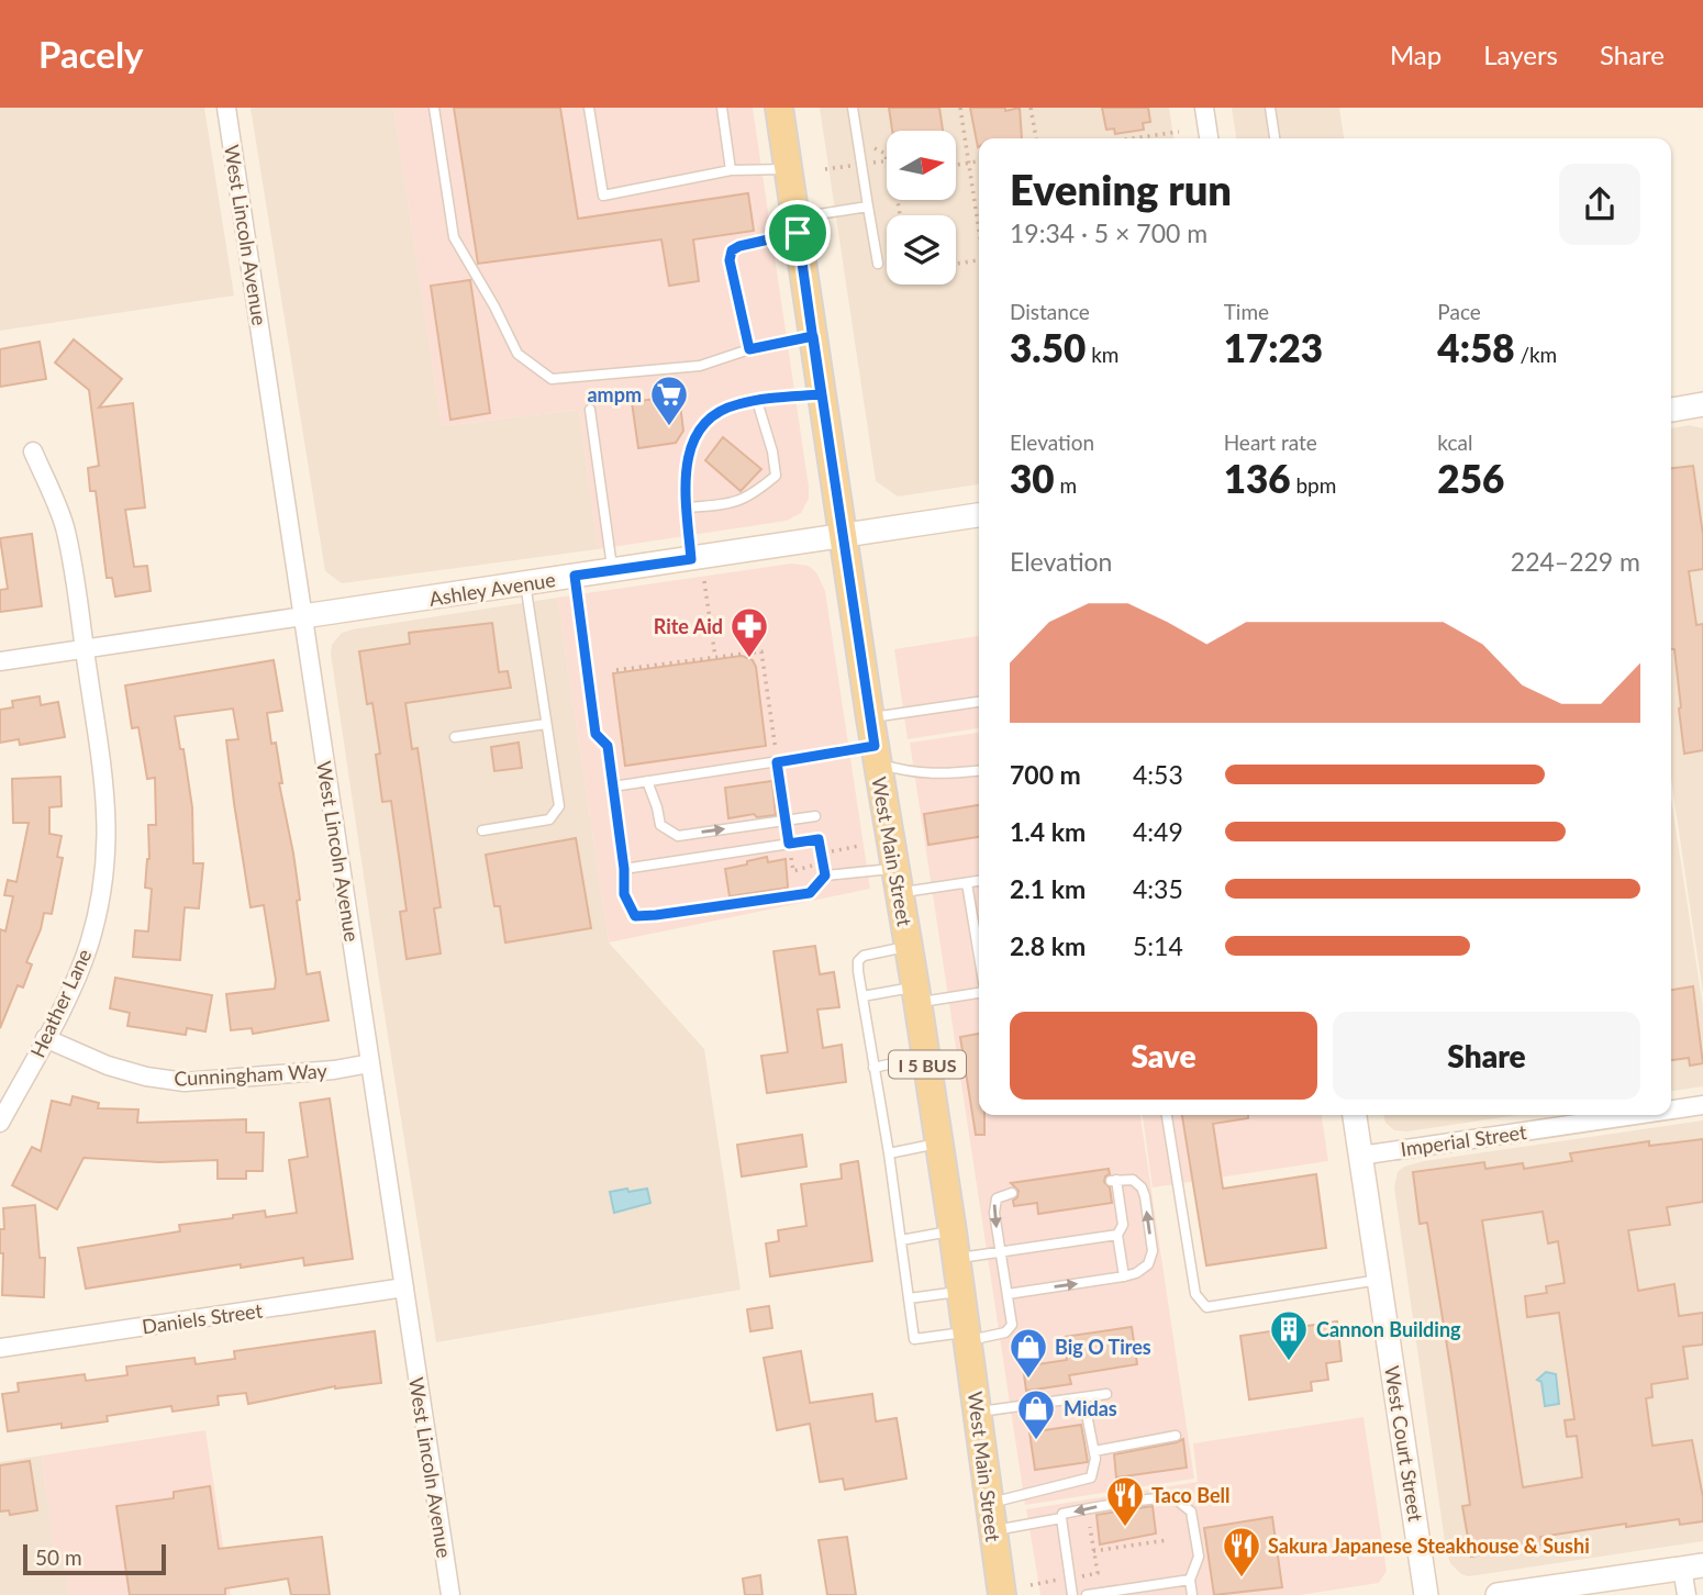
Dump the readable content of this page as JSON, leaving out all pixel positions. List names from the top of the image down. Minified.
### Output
{"streets":{"main road":["West Main Street","I 5 BUS"],"street":["West Lincoln Avenue","Ashley Avenue","Heather Lane","Cunningham Way","Imperial Street","Daniels Street","West Court Street"]},"crossings":[["West Lincoln Avenue","Ashley Avenue"],["West Lincoln Avenue","Cunningham Way"],["West Lincoln Avenue","Daniels Street"],["Ashley Avenue","West Main Street"],["Ashley Avenue","Heather Lane"],["Heather Lane","Cunningham Way"],["Imperial Street","West Court Street"]],"places":{"supermarket":["ampm"],"pharmacy":["Rite Aid"],"building":["Cannon Building"],"shop":["Big O Tires","Midas"],"restaurant":["Taco Bell","Sakura Japanese Steakhouse & Sushi"]},"scale_bar":"50 m","north":"right","page":{"header":"Pacely","nav":["Map","Layers","Share"],"heading":["Evening run","19:34 · 5 × 700 m"],"stats":[["Distance","3.50 km"],["Time","17:23"],["Pace","4:58 /km"],["Elevation","30 m"],["Heart rate","136 bpm"],["kcal","256"]],"chart":["Elevation","224–229 m"],"list":[{"name":"700 m","note":"4:53"},{"name":"1.4 km","note":"4:49"},{"name":"2.1 km","note":"4:35"},{"name":"2.8 km","note":"5:14"}],"buttons":["Save","Share"],"scale":"50 m"}}
